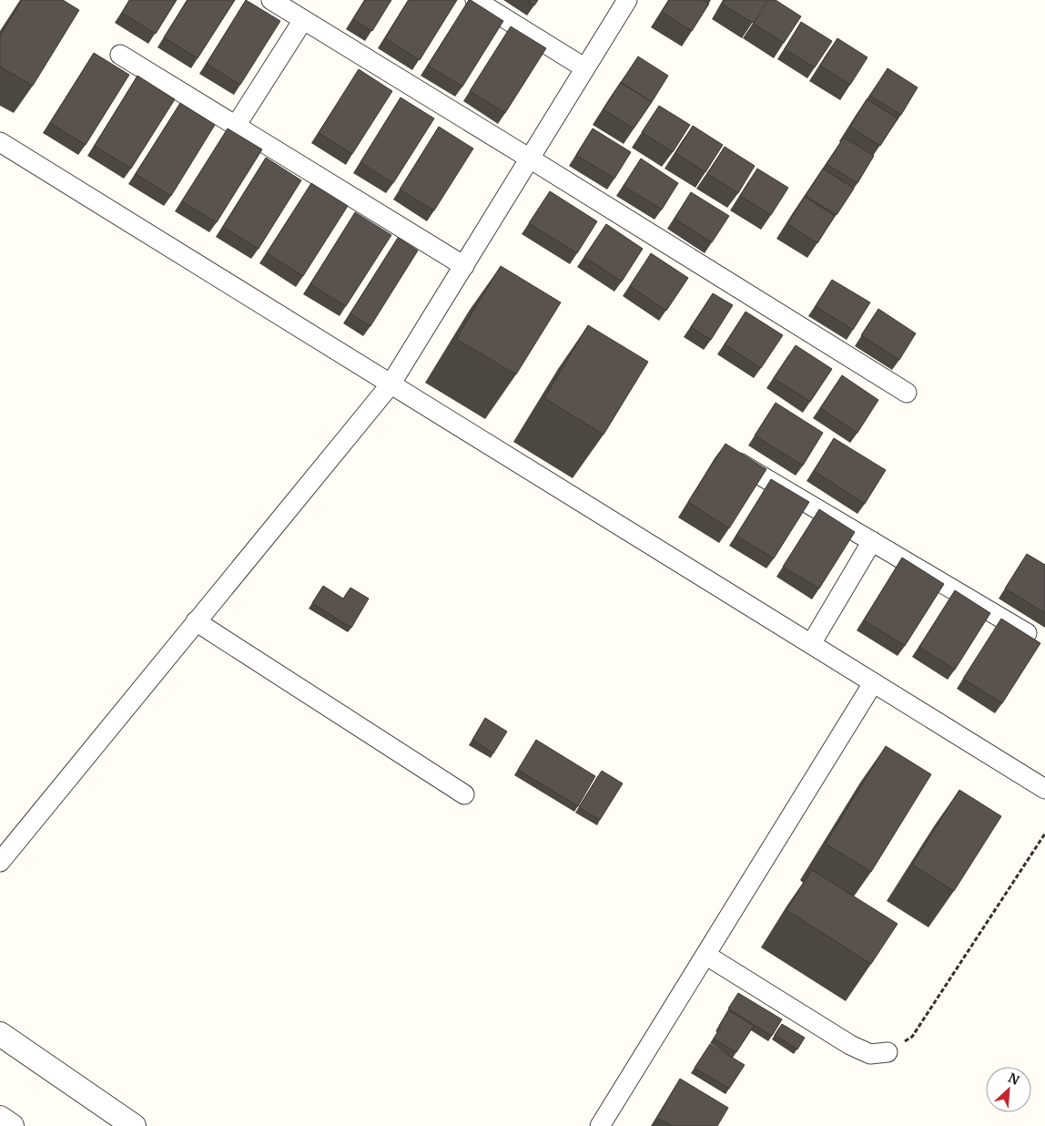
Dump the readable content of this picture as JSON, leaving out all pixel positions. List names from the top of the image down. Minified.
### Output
{"north":"top right"}
